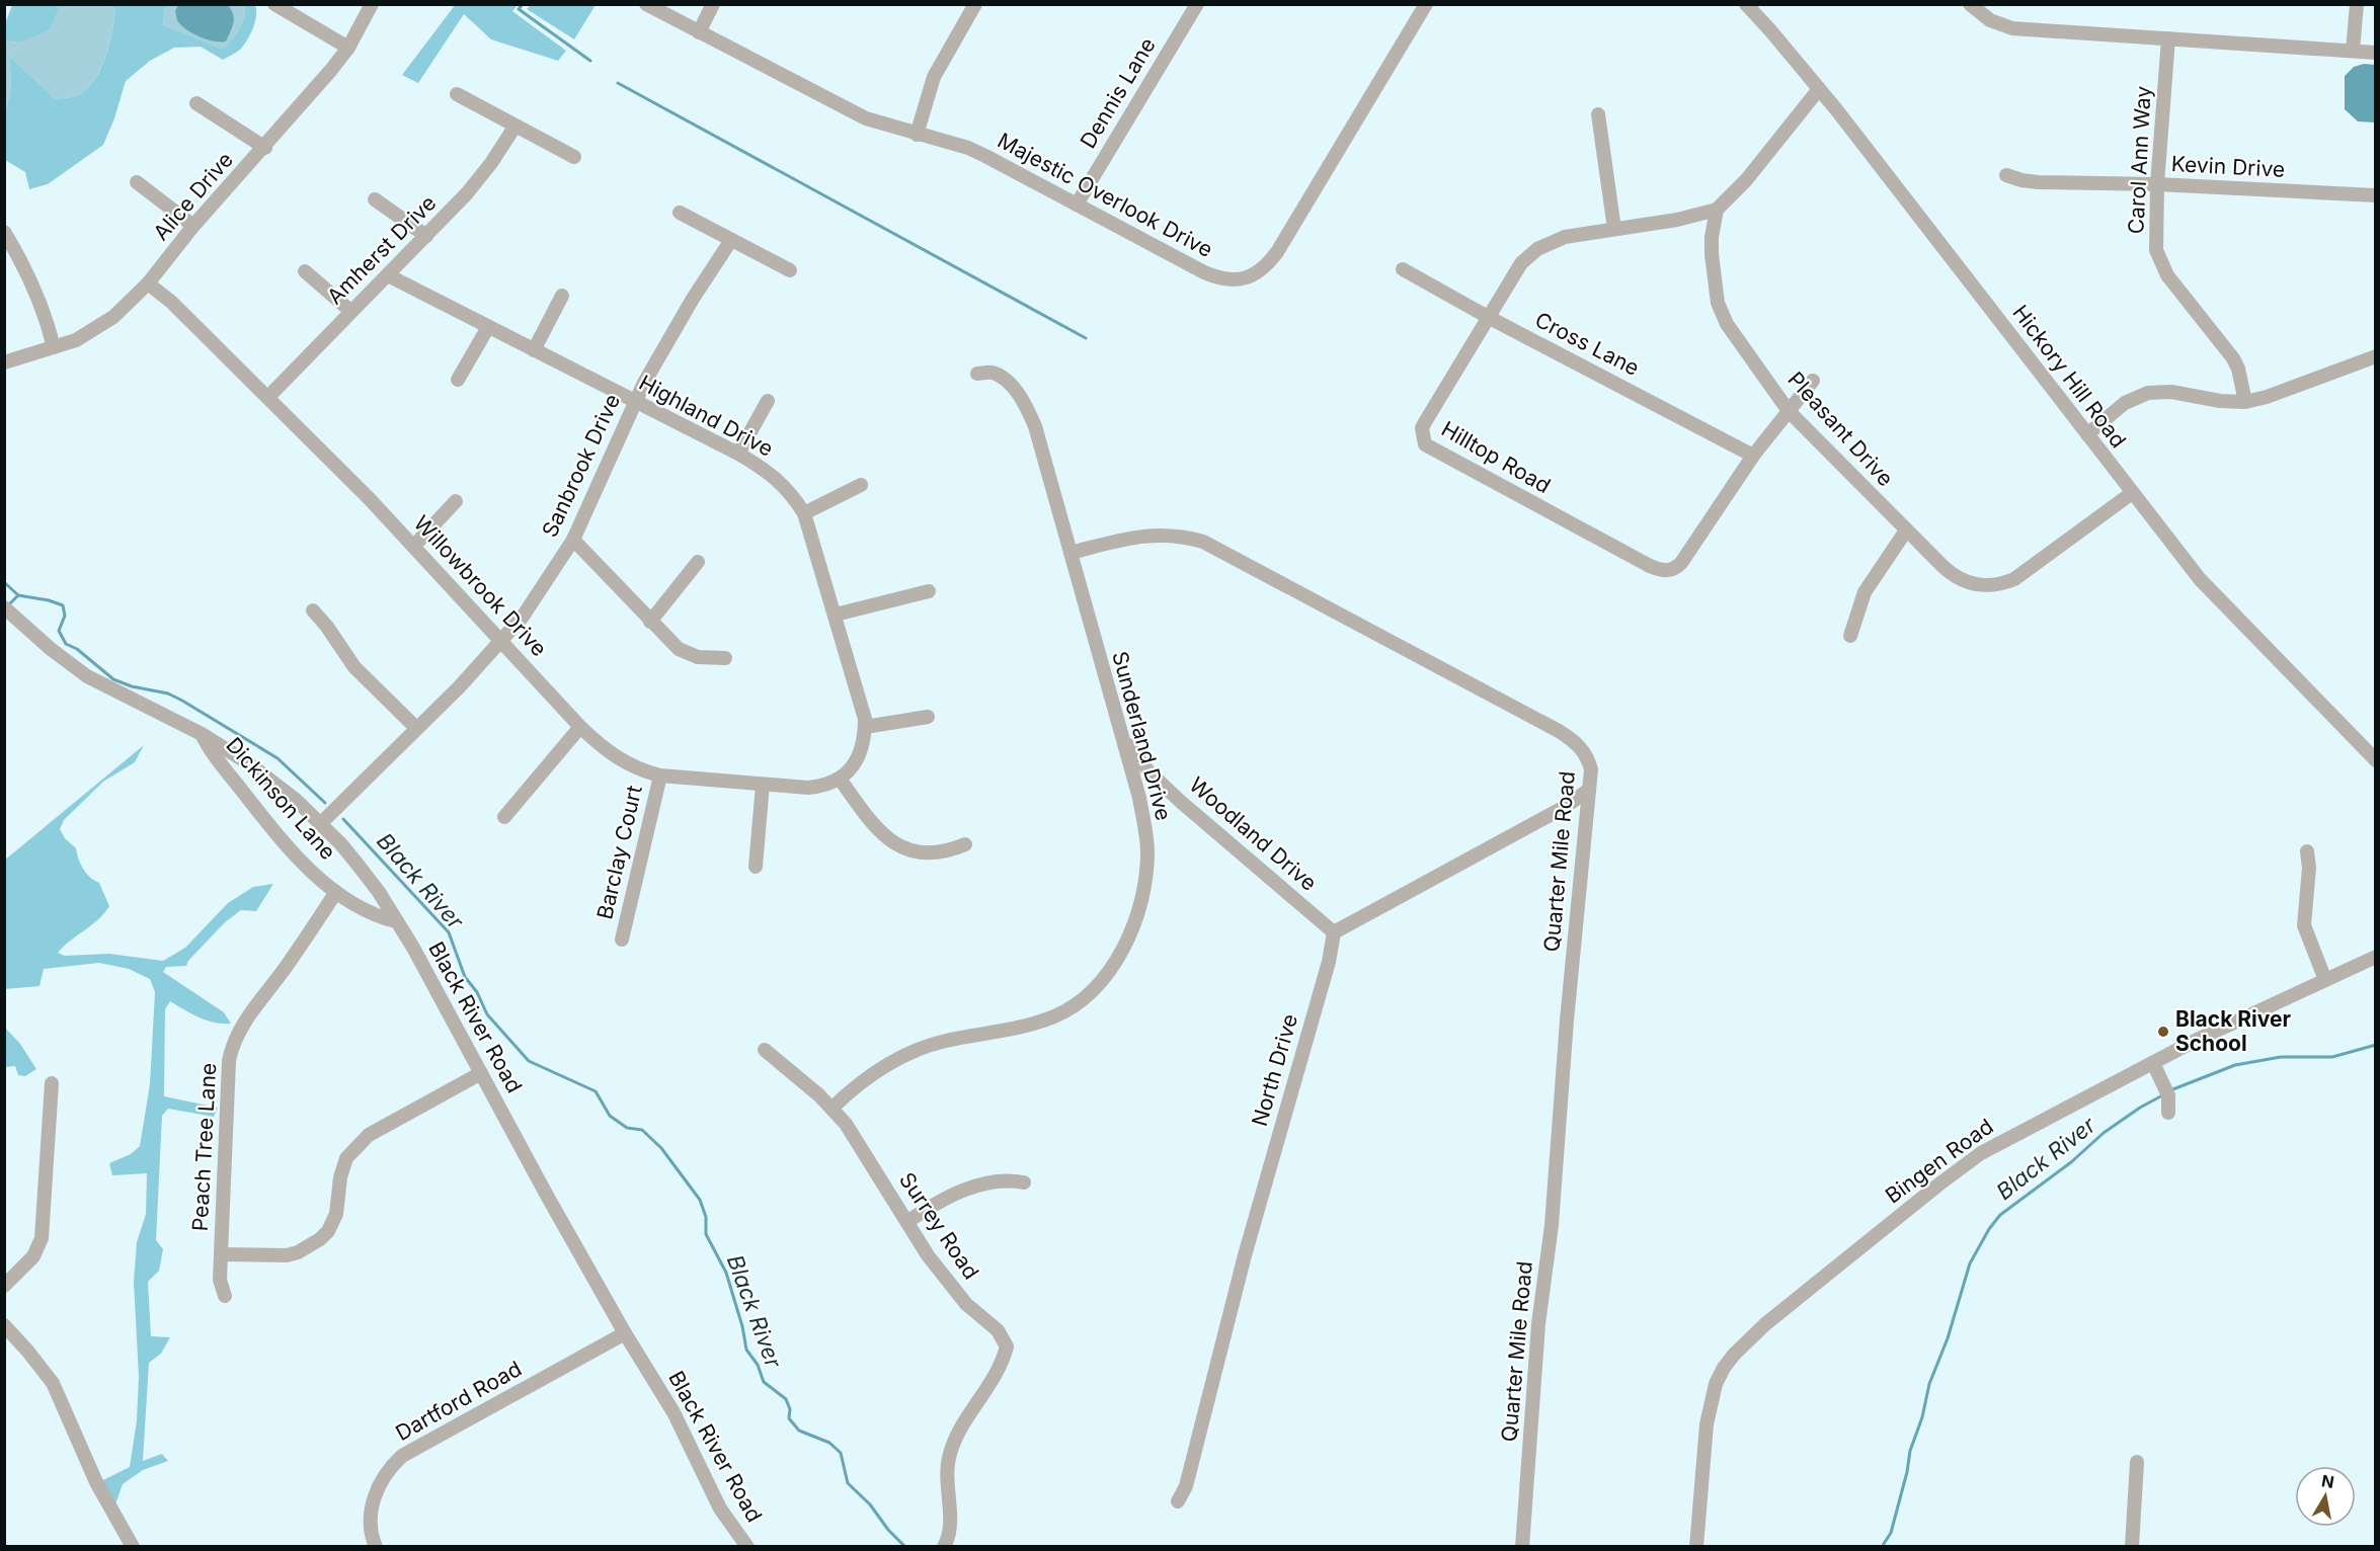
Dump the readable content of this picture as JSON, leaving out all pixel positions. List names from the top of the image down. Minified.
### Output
{"streets":{"street":["Dennis Lane","Carol Ann Way","Kevin Drive","Majestic Overlook Drive","Alice Drive","Amherst Drive","Cross Lane","Hickory Hill Road","Highland Drive","Pleasant Drive","Hilltop Road","Sanbrook Drive","Willowbrook Drive","Sunderland Drive","Dickinson Lane","Woodland Drive","Barclay Court","Quarter Mile Road","Black River Road","North Drive","Peach Tree Lane","Bingen Road","Surrey Road","Dartford Road"]},"crossings":[["Dennis Lane","Majestic Overlook Drive"],["Carol Ann Way","Kevin Drive"],["Alice Drive","Willowbrook Drive"],["Amherst Drive","Highland Drive"],["Amherst Drive","Willowbrook Drive"],["Cross Lane","Hilltop Road"],["Hickory Hill Road","Pleasant Drive"],["Highland Drive","Sanbrook Drive"],["Highland Drive","Willowbrook Drive"],["Pleasant Drive","Hilltop Road"],["Sanbrook Drive","Willowbrook Drive"],["Sanbrook Drive","Black River Road"],["Willowbrook Drive","Barclay Court"],["Sunderland Drive","Woodland Drive"],["Sunderland Drive","Quarter Mile Road"],["Sunderland Drive","Surrey Road"],["Dickinson Lane","Black River Road"],["Dickinson Lane","Peach Tree Lane"],["Woodland Drive","North Drive"],["Black River Road","Peach Tree Lane"],["Black River Road","Dartford Road"]],"water":["Black River"],"places":["Black River School"],"north":"top"}
